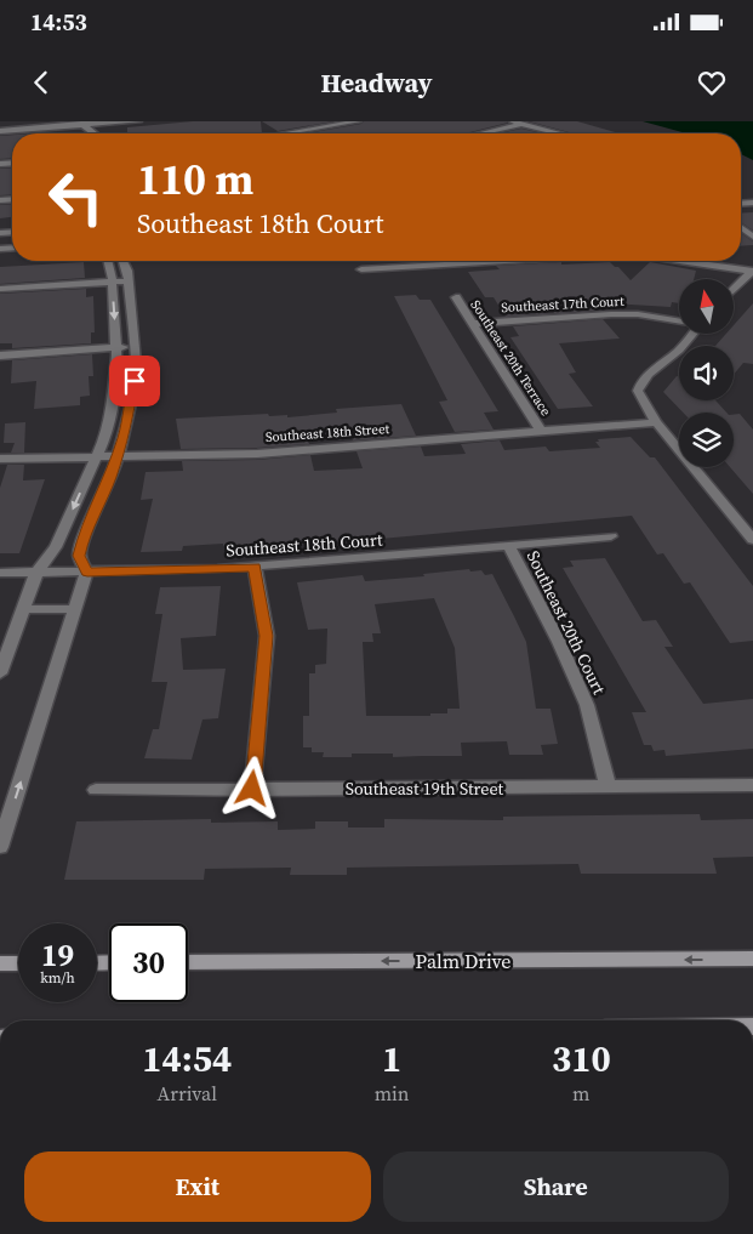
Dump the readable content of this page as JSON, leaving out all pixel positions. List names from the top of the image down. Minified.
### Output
{"streets":{"main road":["Palm Drive"],"street":["Southeast 17th Court","Southeast 20th Terrace","Southeast 18th Street","Southeast 18th Court","Southeast 20th Court","Southeast 19th Street"]},"crossings":[["Southeast 17th Court","Southeast 20th Terrace"],["Southeast 20th Terrace","Southeast 18th Street"],["Southeast 18th Court","Southeast 20th Court"],["Southeast 20th Court","Southeast 19th Street"]],"one_way":["Palm Drive"],"north":"top","page":{"status":"14:53","header":"Headway","turn":["110 m","Southeast 18th Court"],"speed":"19 km/h","limit":"30","eta":["14:54","Arrival","1","min","310","m"],"buttons":["Exit","Share"]}}
